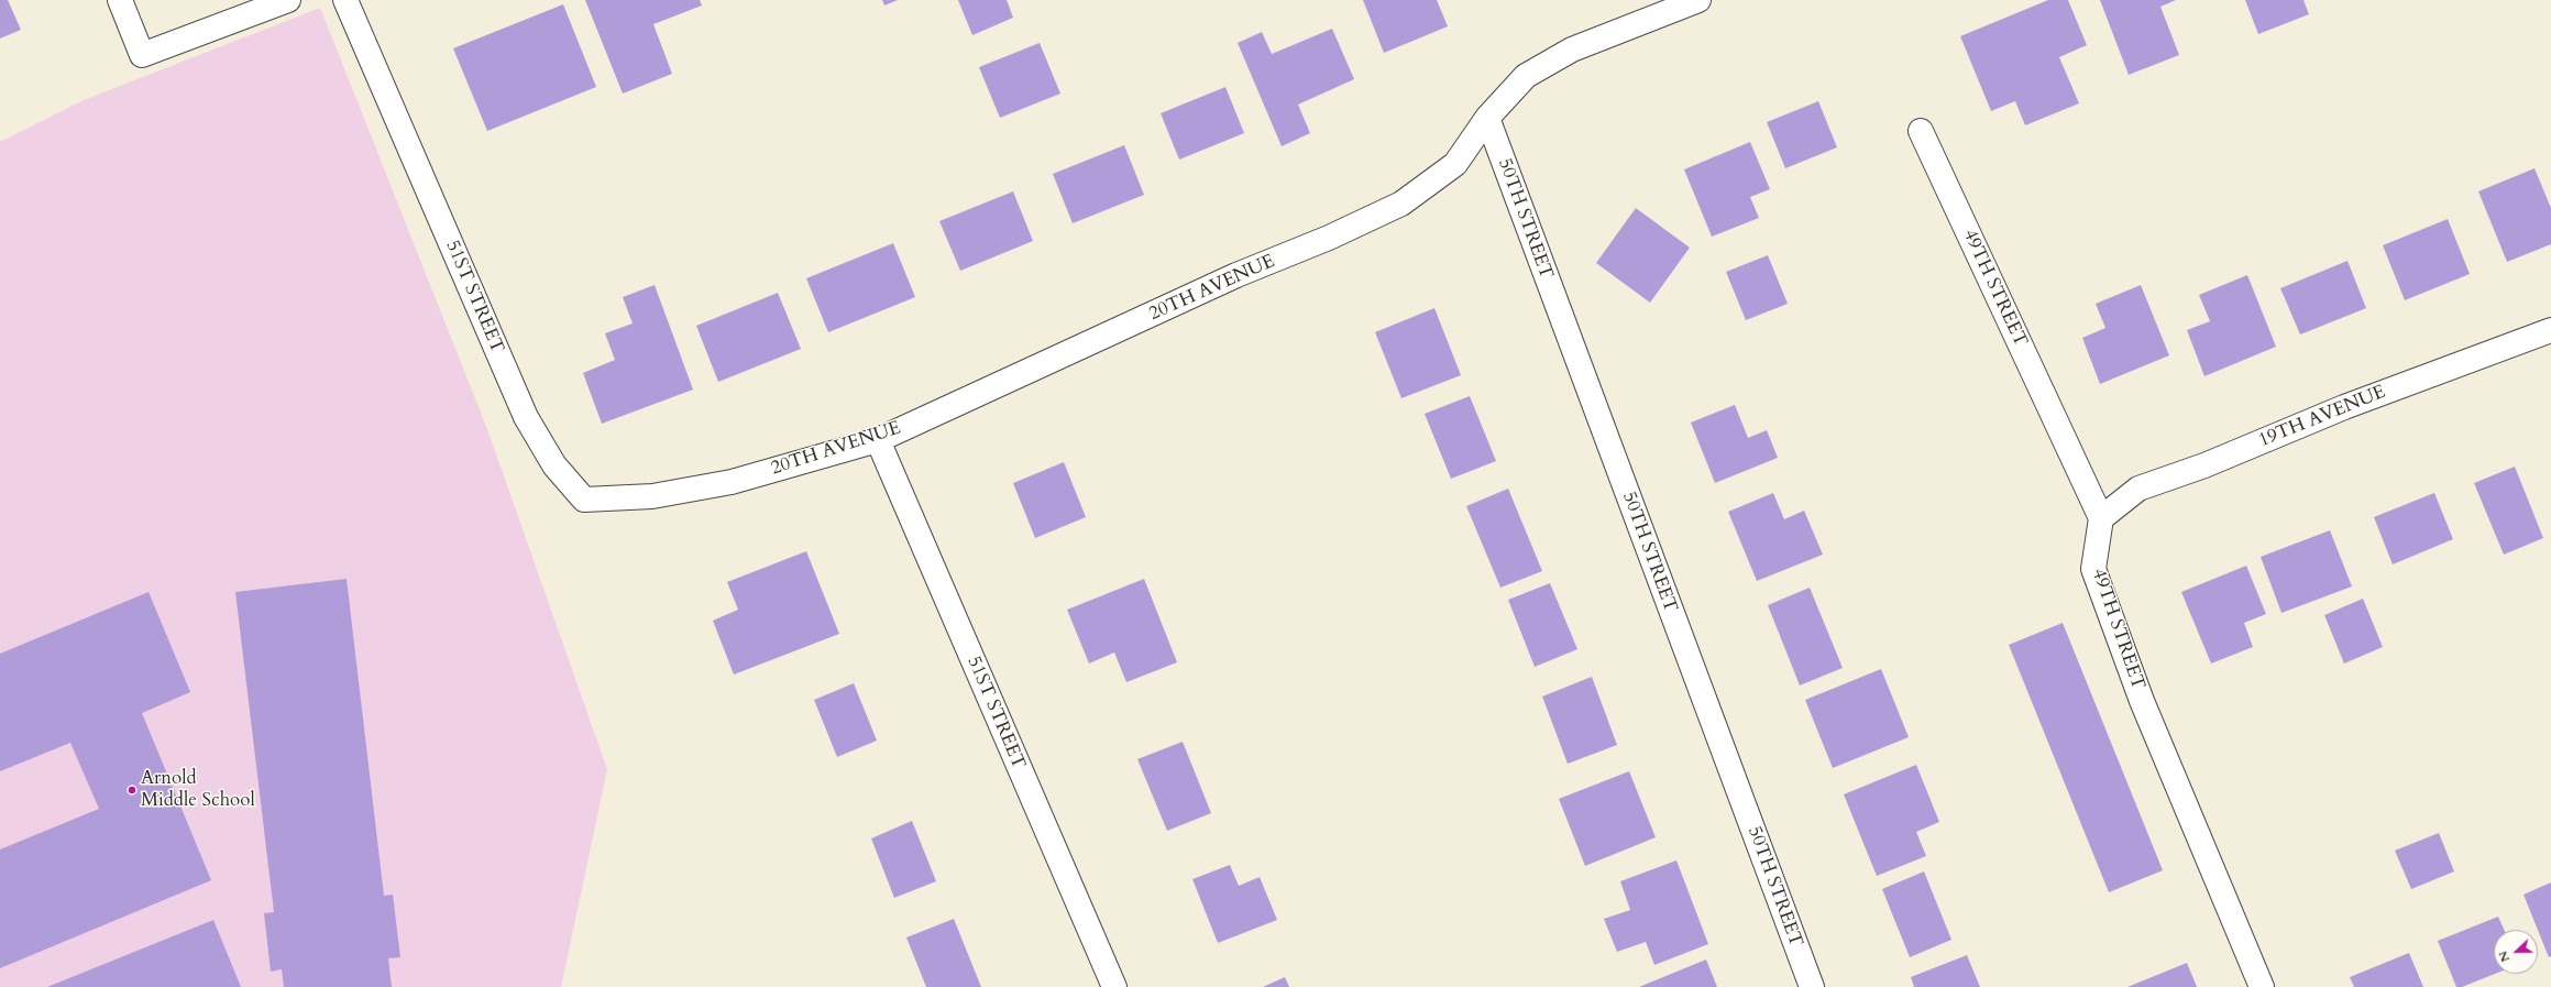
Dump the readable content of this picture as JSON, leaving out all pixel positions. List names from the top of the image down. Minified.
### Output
{"streets":{"street":["50TH STREET","20TH AVENUE","49TH STREET","51ST STREET","19TH AVENUE"]},"crossings":[["50TH STREET","20TH AVENUE"],["20TH AVENUE","51ST STREET"],["49TH STREET","19TH AVENUE"]],"places":["Arnold Middle School"],"north":"left"}
